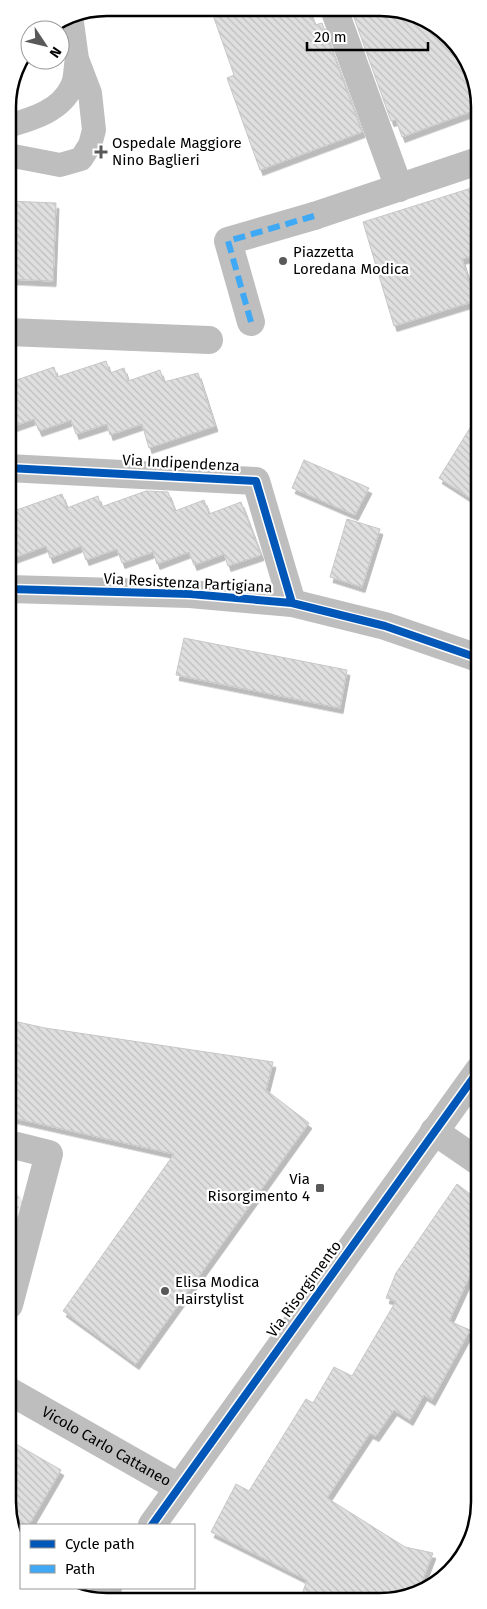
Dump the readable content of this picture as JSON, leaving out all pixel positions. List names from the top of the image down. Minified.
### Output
{"streets":{"street":["Via Indipendenza","Via Resistenza Partigiana","Via Risorgimento","Vicolo Carlo Cattaneo"]},"crossings":[["Via Indipendenza","Via Resistenza Partigiana"],["Via Risorgimento","Vicolo Carlo Cattaneo"]],"places":{"health":["Ospedale Maggiore Nino Baglieri"],"other":["Piazzetta Loredana Modica","Elisa Modica Hairstylist"],"transit":["Via Risorgimento 4"]},"legend":["Cycle path","Path"],"scale_bar":"20 m","north":"bottom right"}
